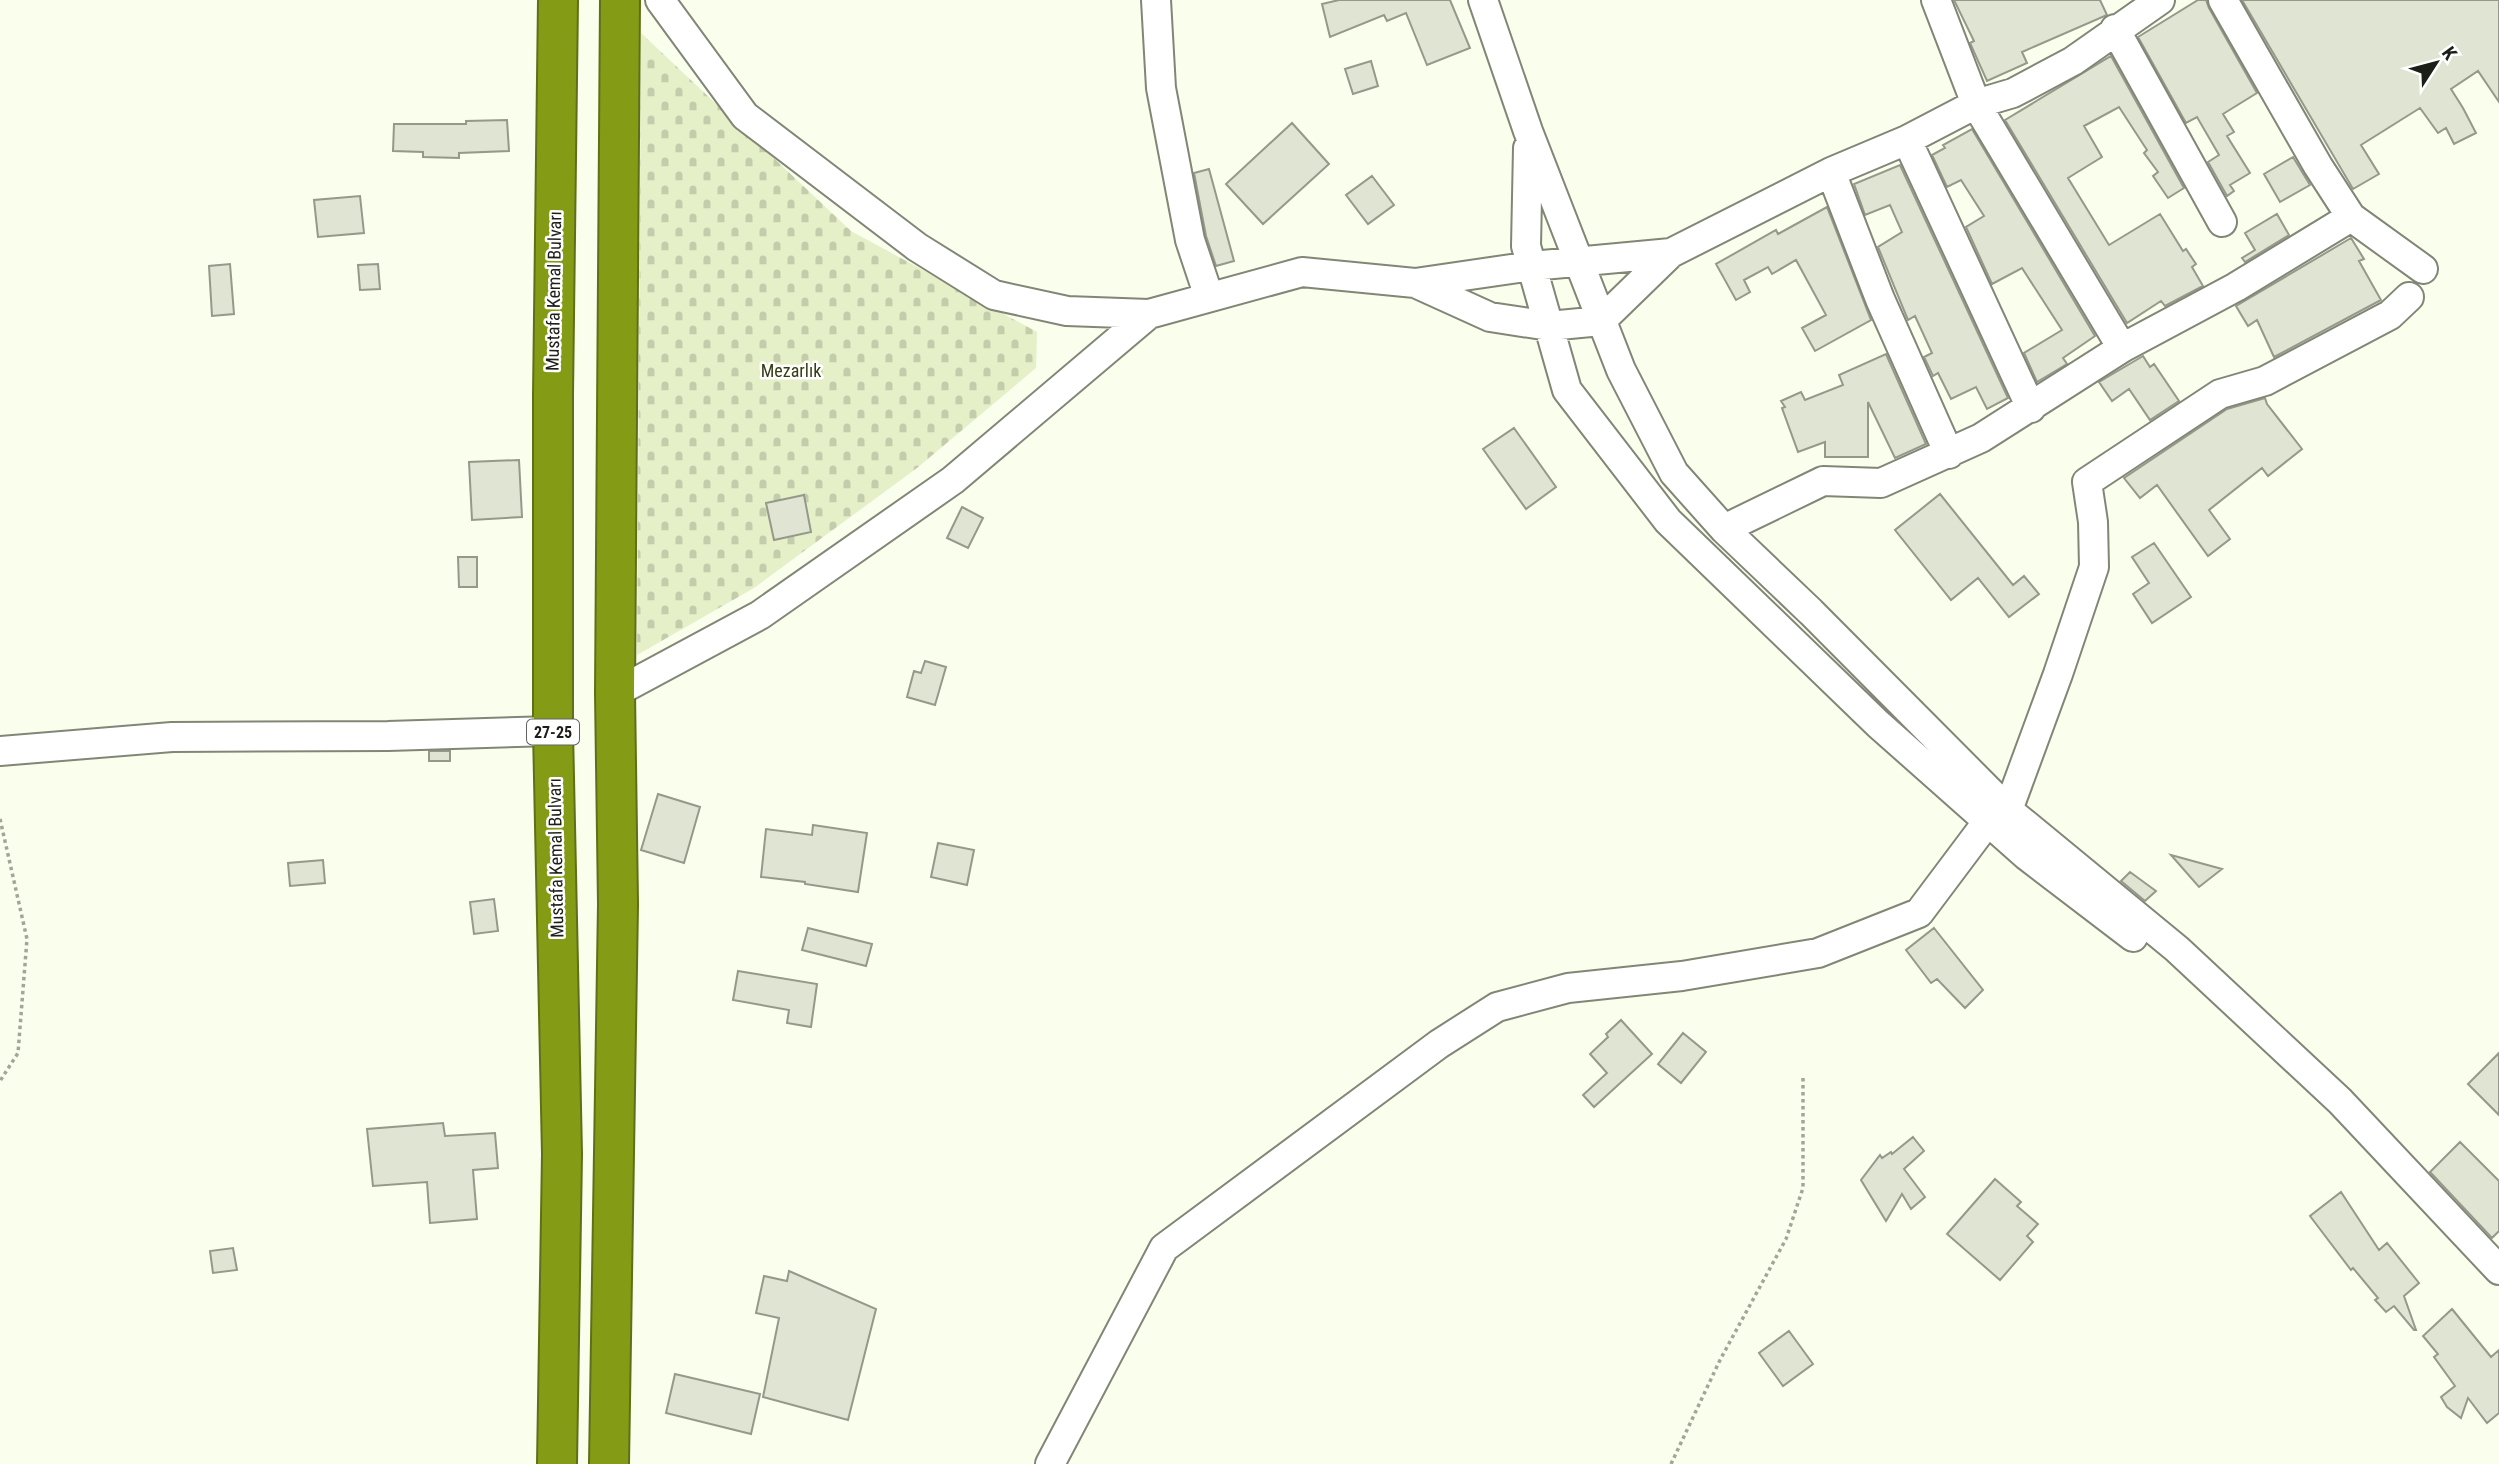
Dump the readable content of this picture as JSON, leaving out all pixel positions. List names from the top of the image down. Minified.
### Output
{"streets":{"highway":["Mustafa Kemal Bulvarı","27-25"]},"parks":["Mezarlık"],"north":"top right"}
